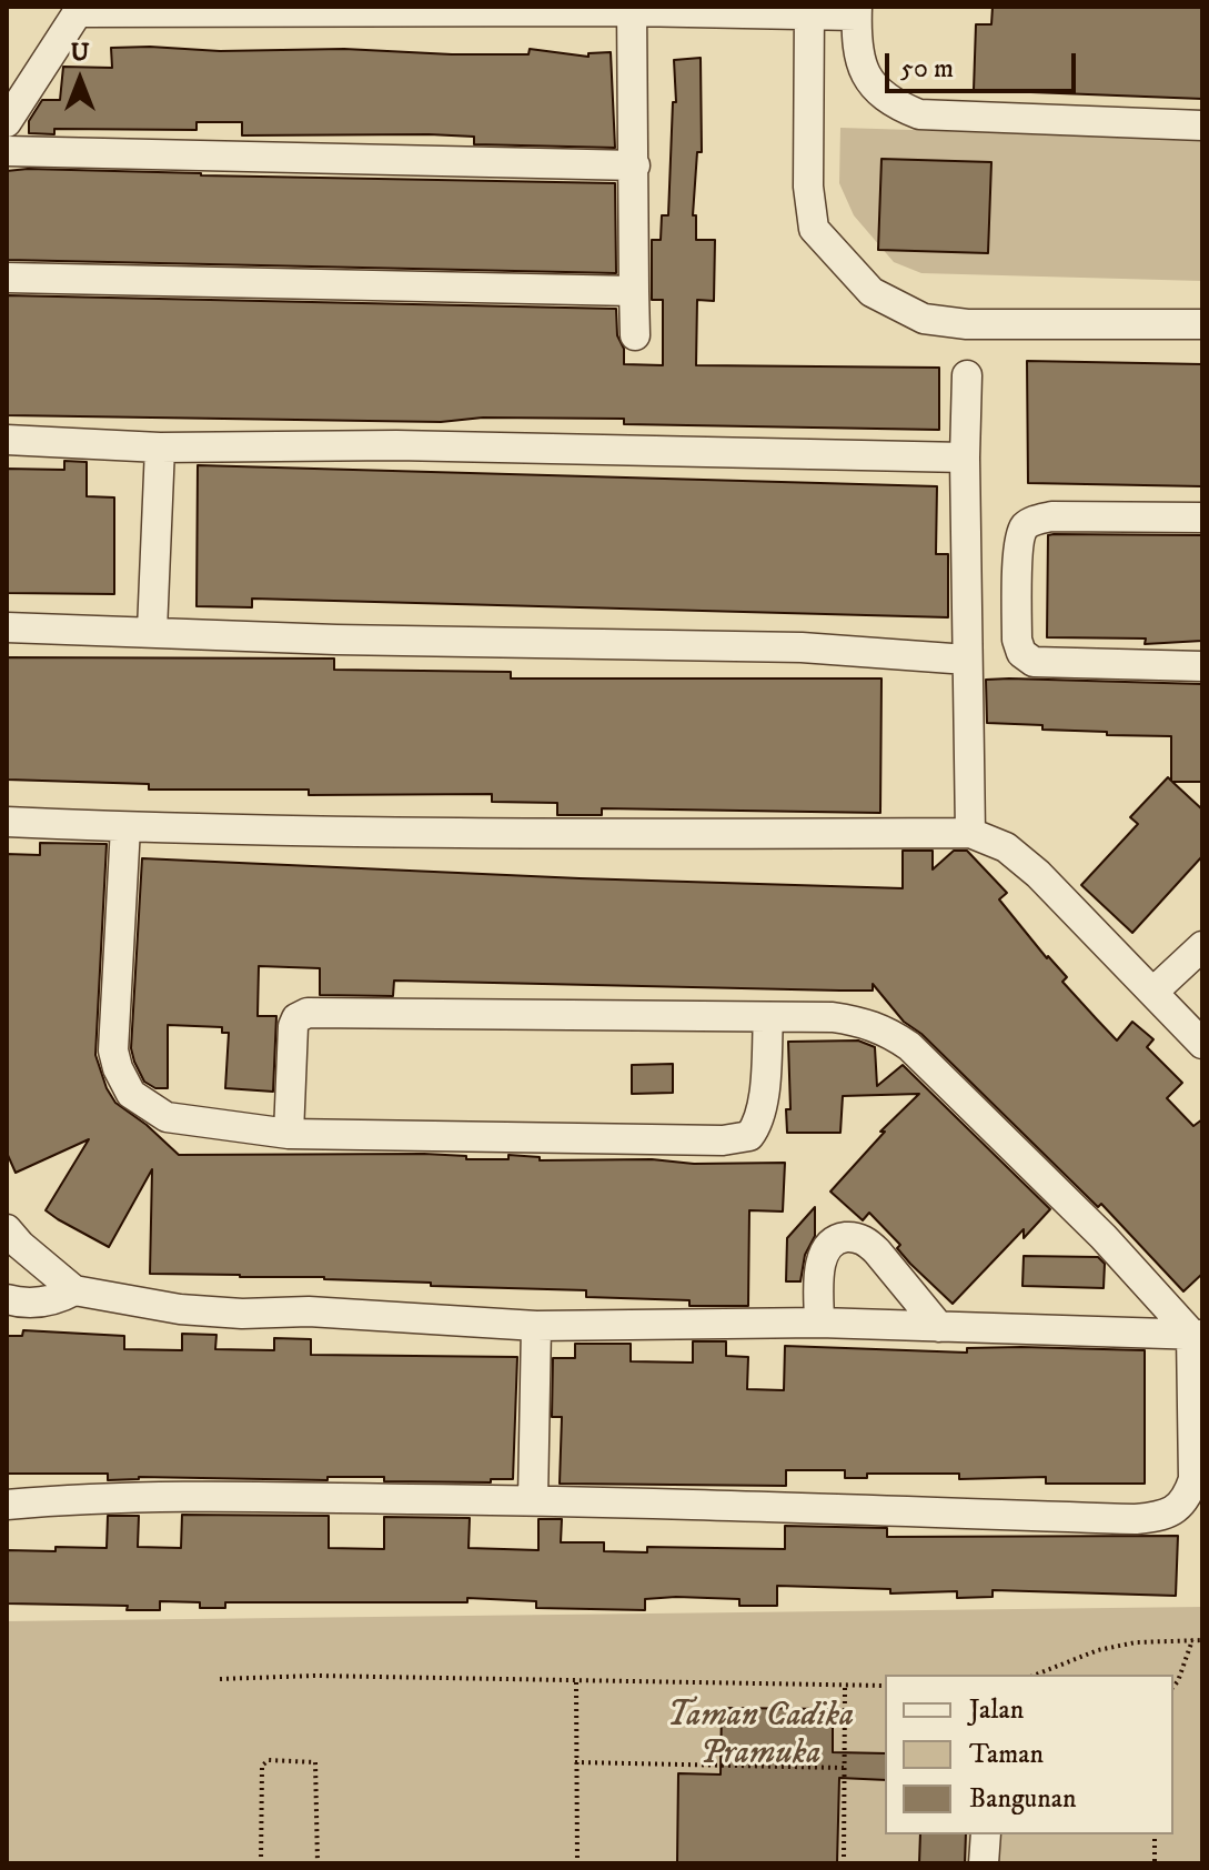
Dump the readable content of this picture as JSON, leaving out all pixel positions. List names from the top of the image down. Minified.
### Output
{"parks":["Taman Cadika Pramuka"],"legend":["Jalan","Taman","Bangunan"],"scale_bar":"50 m","north":"top"}
